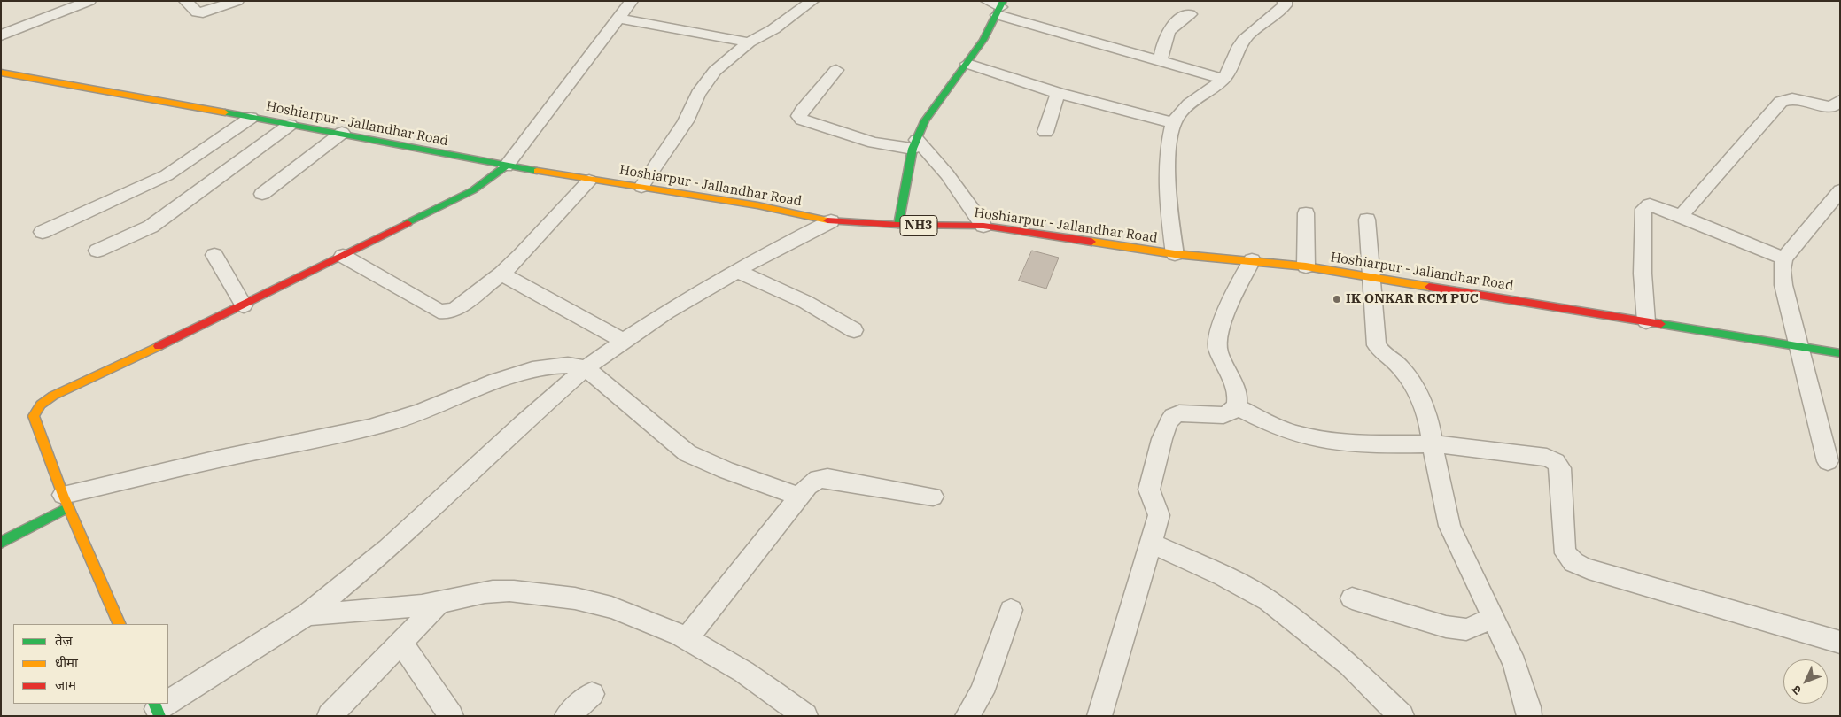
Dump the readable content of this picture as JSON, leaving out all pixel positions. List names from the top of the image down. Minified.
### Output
{"streets":{"main road":["Hoshiarpur - Jallandhar Road","NH3"]},"places":["IK ONKAR RCM PUC"],"legend":["तेज़","धीमा","जाम"],"north":"bottom left"}
